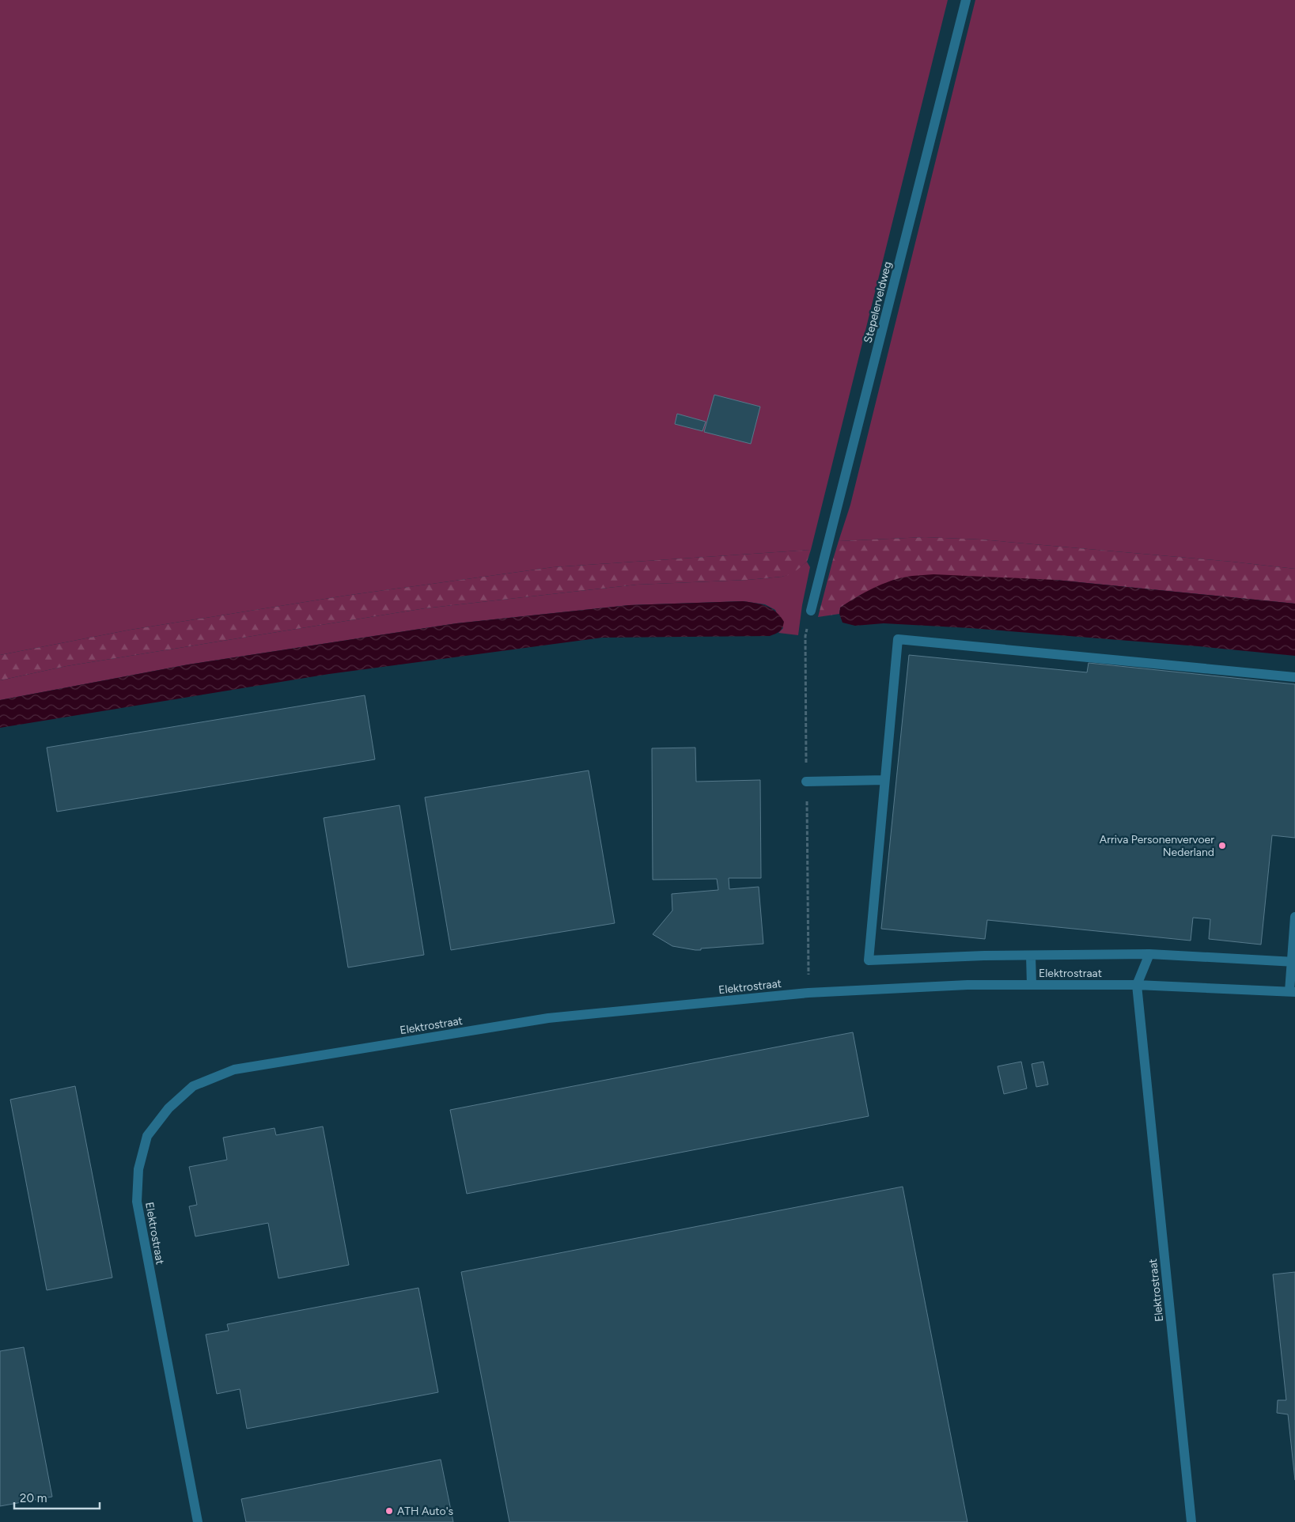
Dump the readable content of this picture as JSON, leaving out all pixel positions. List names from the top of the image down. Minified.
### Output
{"streets":{"street":["Stepelerveldweg","Elektrostraat"]},"places":["Arriva Personenvervoer Nederland","ATH Auto's"],"scale_bar":"20 m"}
